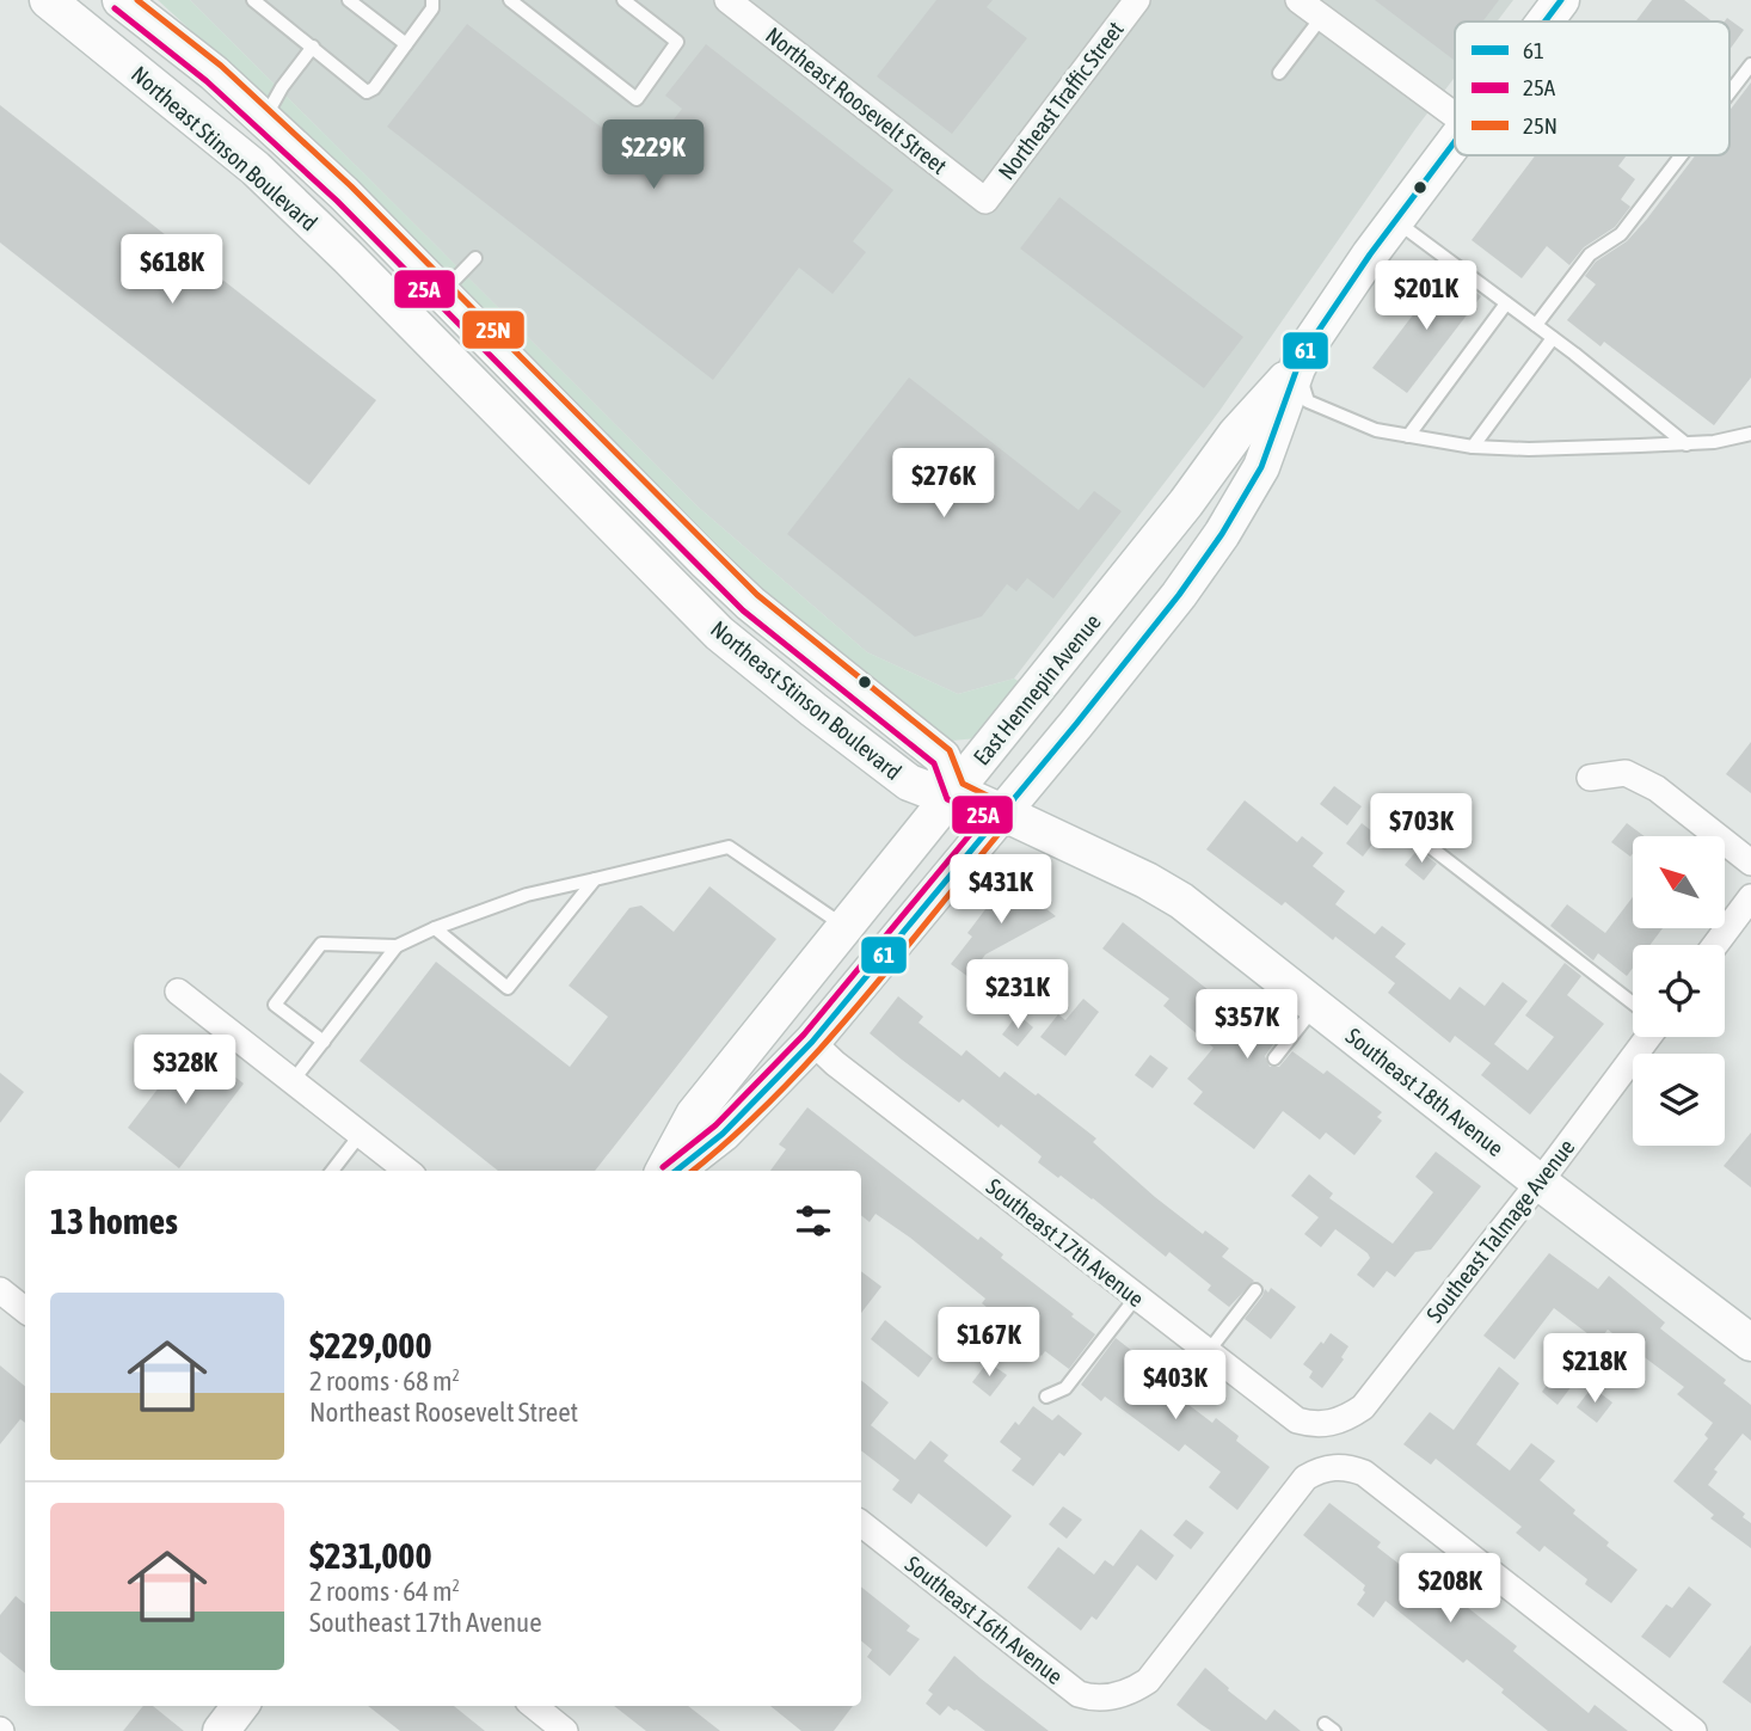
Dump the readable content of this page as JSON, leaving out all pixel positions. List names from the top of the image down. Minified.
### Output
{"streets":{"main road":["Northeast Stinson Boulevard","East Hennepin Avenue","Southeast 18th Avenue"],"street":["Northeast Roosevelt Street","Northeast Traffic Street","Southeast Talmage Avenue","Southeast 17th Avenue","Southeast 16th Avenue"]},"crossings":[["Northeast Roosevelt Street","Northeast Traffic Street"],["Northeast Stinson Boulevard","East Hennepin Avenue"],["Northeast Stinson Boulevard","Southeast 18th Avenue"],["East Hennepin Avenue","Southeast 18th Avenue"],["East Hennepin Avenue","Southeast 17th Avenue"],["Southeast 18th Avenue","Southeast Talmage Avenue"],["Southeast Talmage Avenue","Southeast 17th Avenue"]],"lines":["transit line 61","transit line 25N","transit line 25A"],"legend":["61","25A","25N"],"north":"top left","page":{"price":["$229K","$618K","$201K","$276K","$703K","$431K","$231K","$357K","$328K","$167K","$218K","$403K","$208K"],"heading":"13 homes","list":[{"name":"$229,000","note":"2 rooms · 68 m² · Northeast Roosevelt Street"},{"name":"$231,000","note":"2 rooms · 64 m² · Southeast 17th Avenue"}]}}
